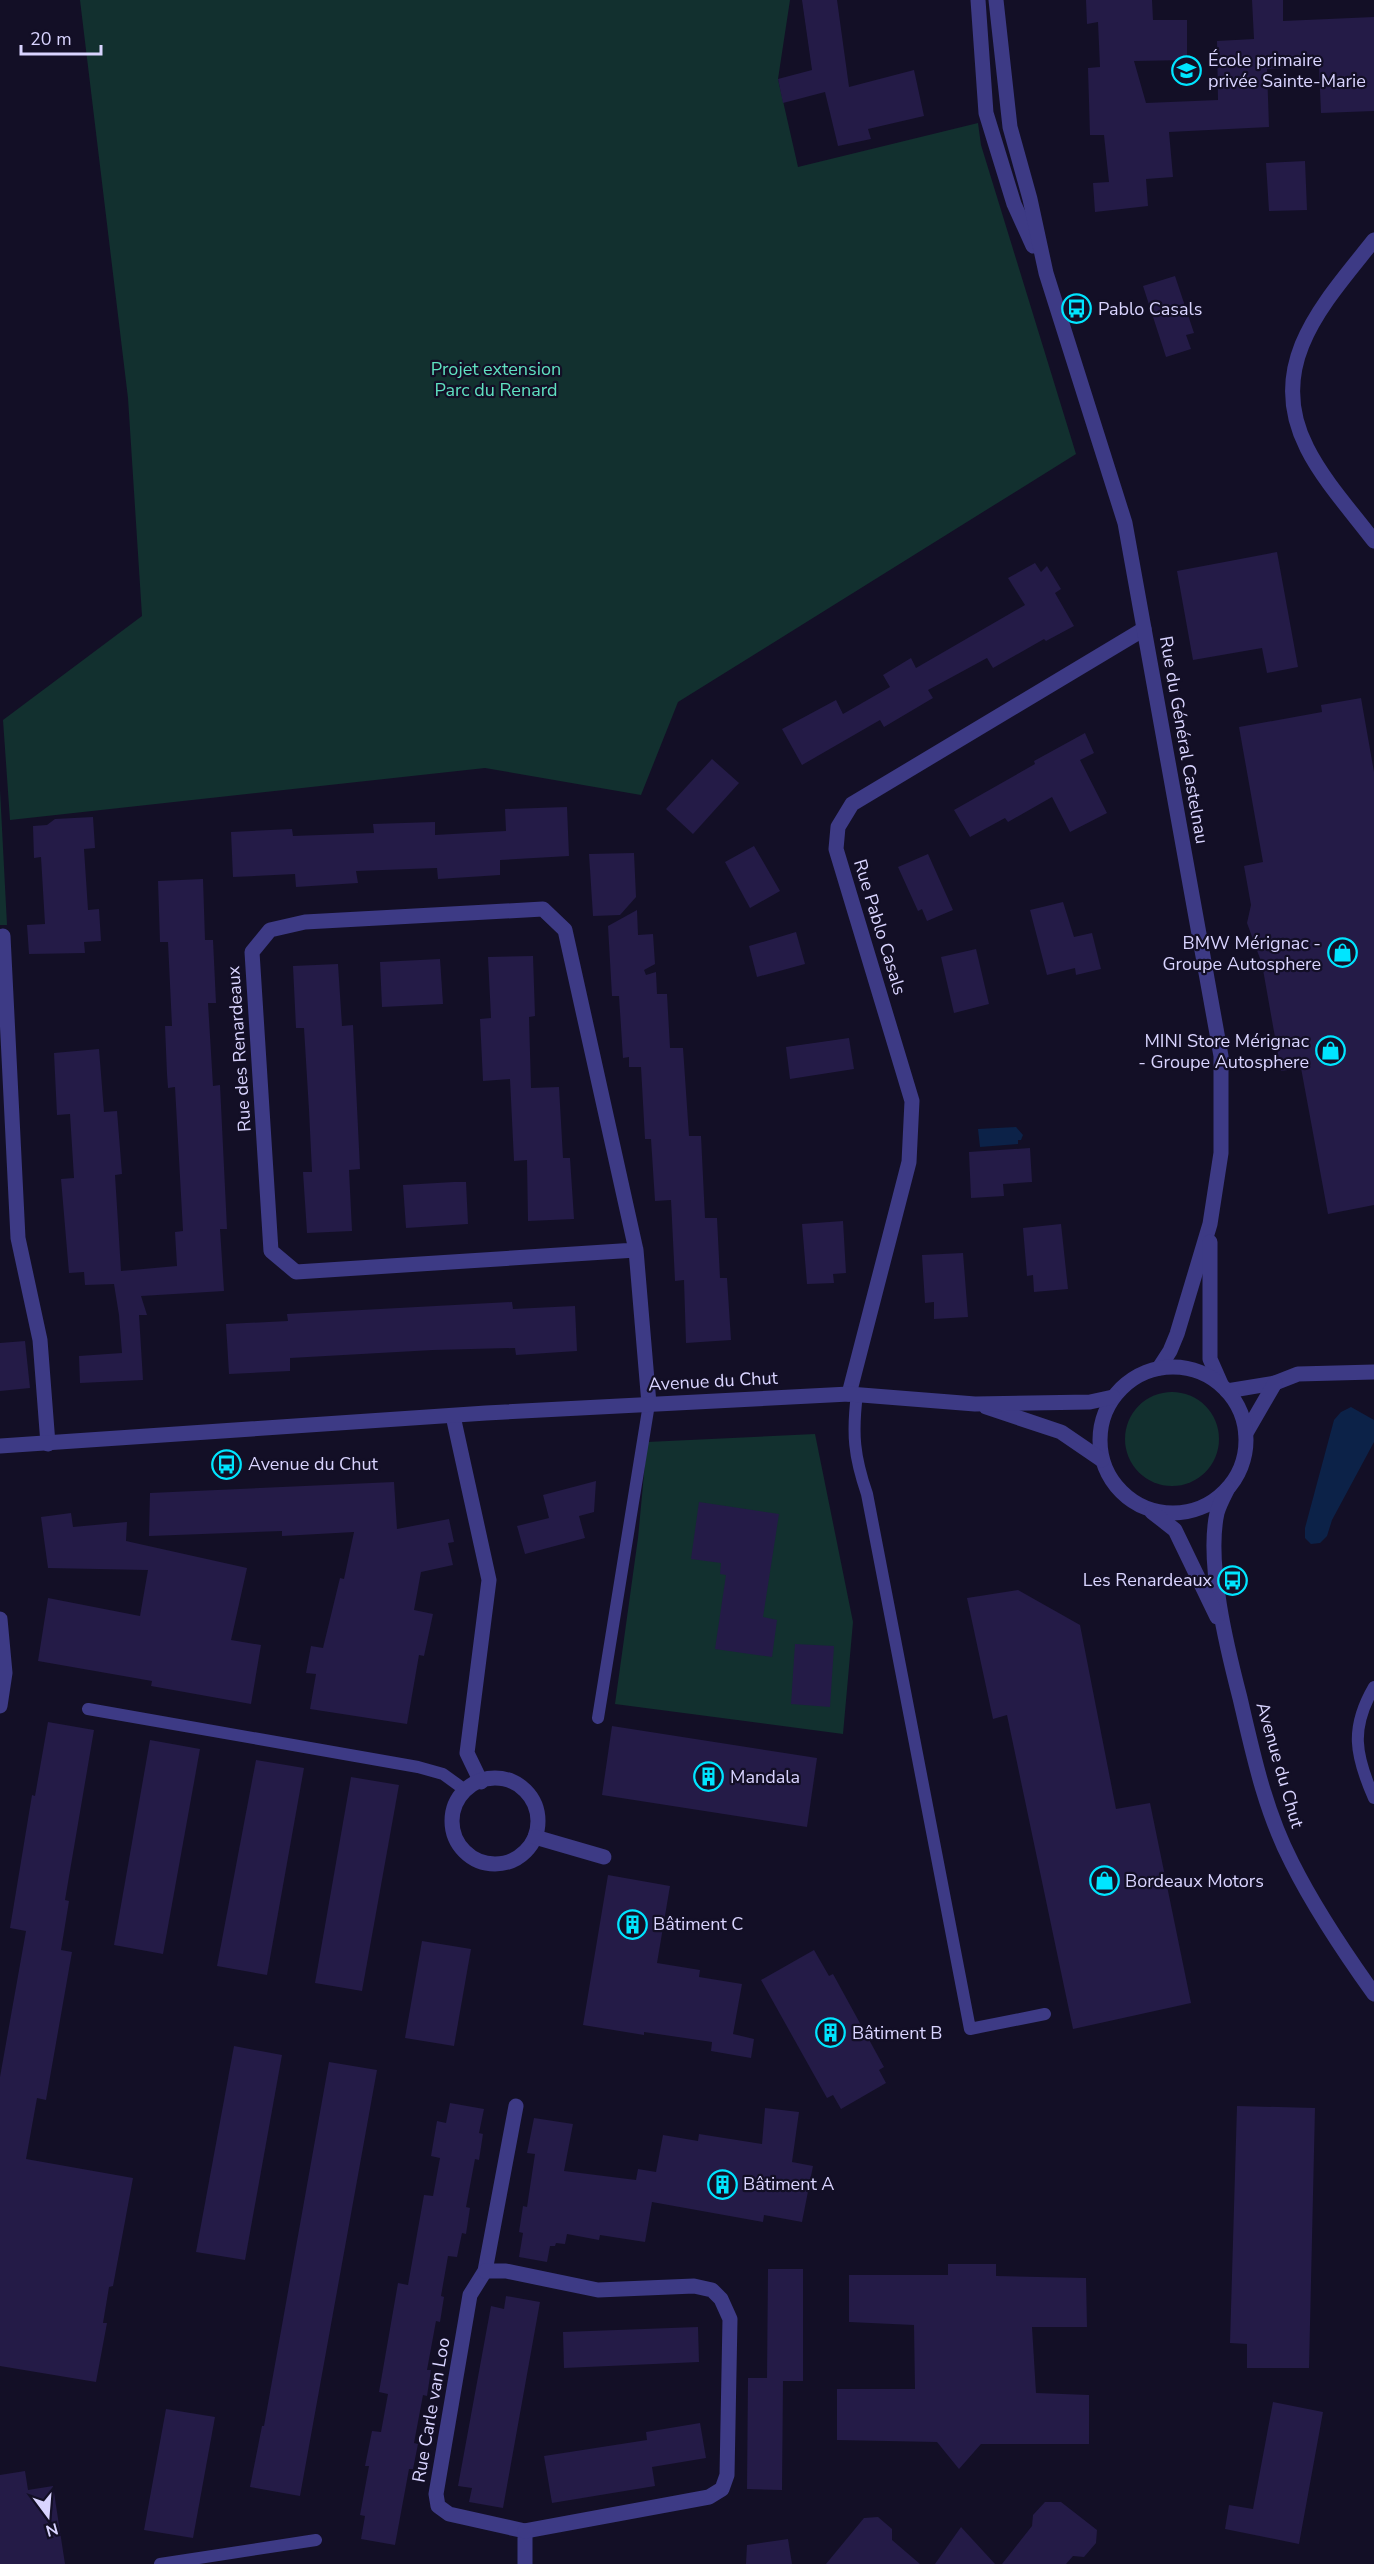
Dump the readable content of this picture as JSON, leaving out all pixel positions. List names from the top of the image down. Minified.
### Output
{"streets":{"street":["Rue du Général Castelnau","Rue Pablo Casals","Rue des Renardeaux","Avenue du Chut","Rue Carle van Loo"]},"crossings":[["Rue du Général Castelnau","Rue Pablo Casals"],["Rue du Général Castelnau","Avenue du Chut"],["Rue Pablo Casals","Avenue du Chut"],["Rue des Renardeaux","Avenue du Chut"]],"parks":["Projet extension Parc du Renard"],"places":{"school or university":["École primaire privée Sainte-Marie"],"bus stop":["Pablo Casals","Avenue du Chut","Les Renardeaux"],"shop":["BMW Mérignac - Groupe Autosphere","MINI Store Mérignac - Groupe Autosphere","Bordeaux Motors"],"building":["Mandala","Bâtiment C","Bâtiment B","Bâtiment A"]},"scale_bar":"20 m","north":"bottom"}
